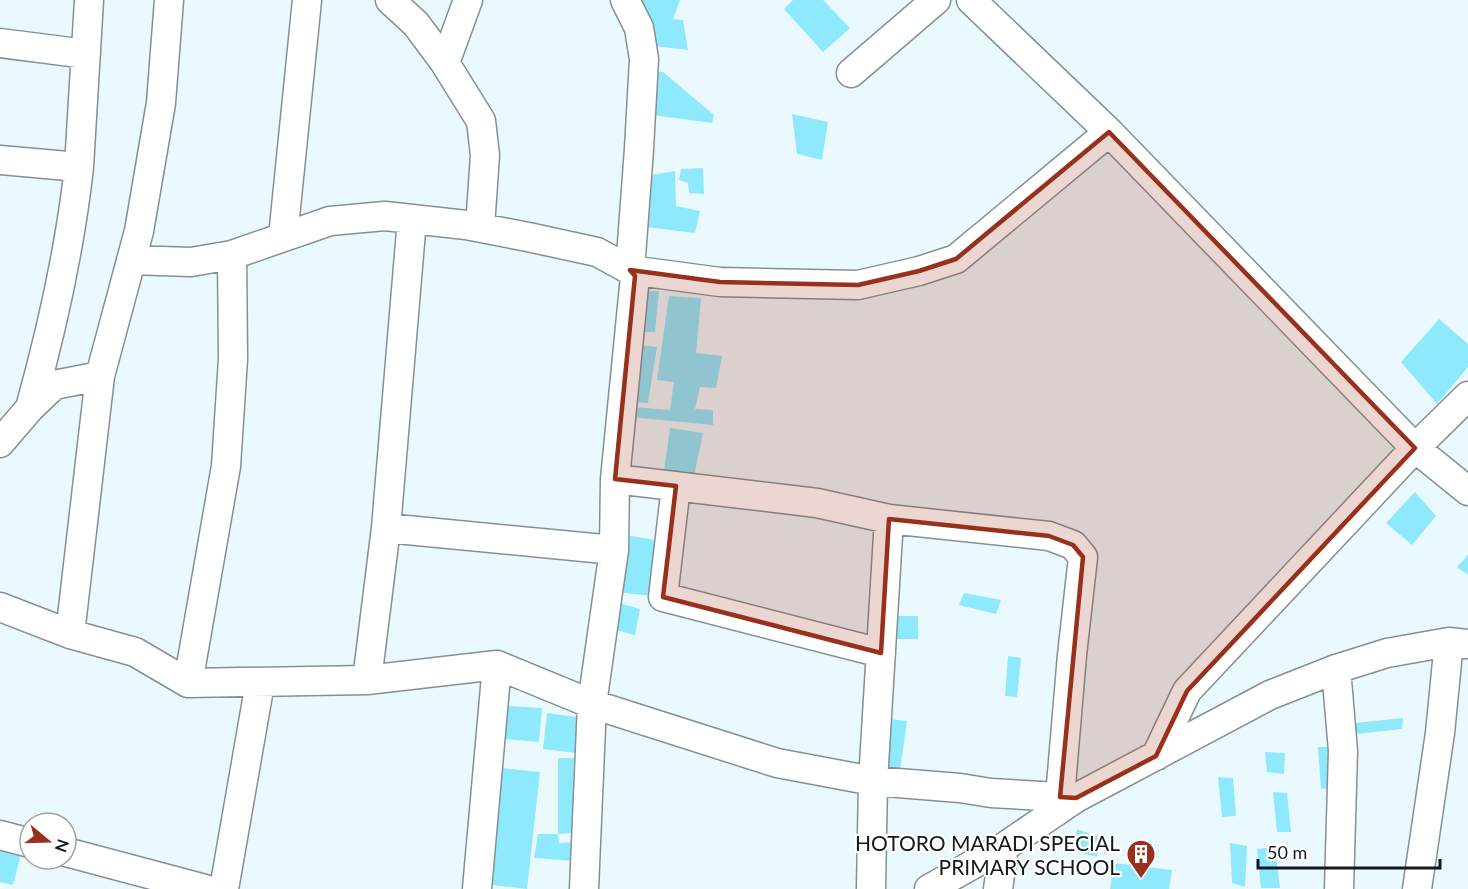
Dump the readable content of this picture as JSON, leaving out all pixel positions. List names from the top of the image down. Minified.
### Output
{"places":{"building":["HOTORO MARADI SPECIAL PRIMARY SCHOOL"]},"scale_bar":"50 m","north":"right"}
